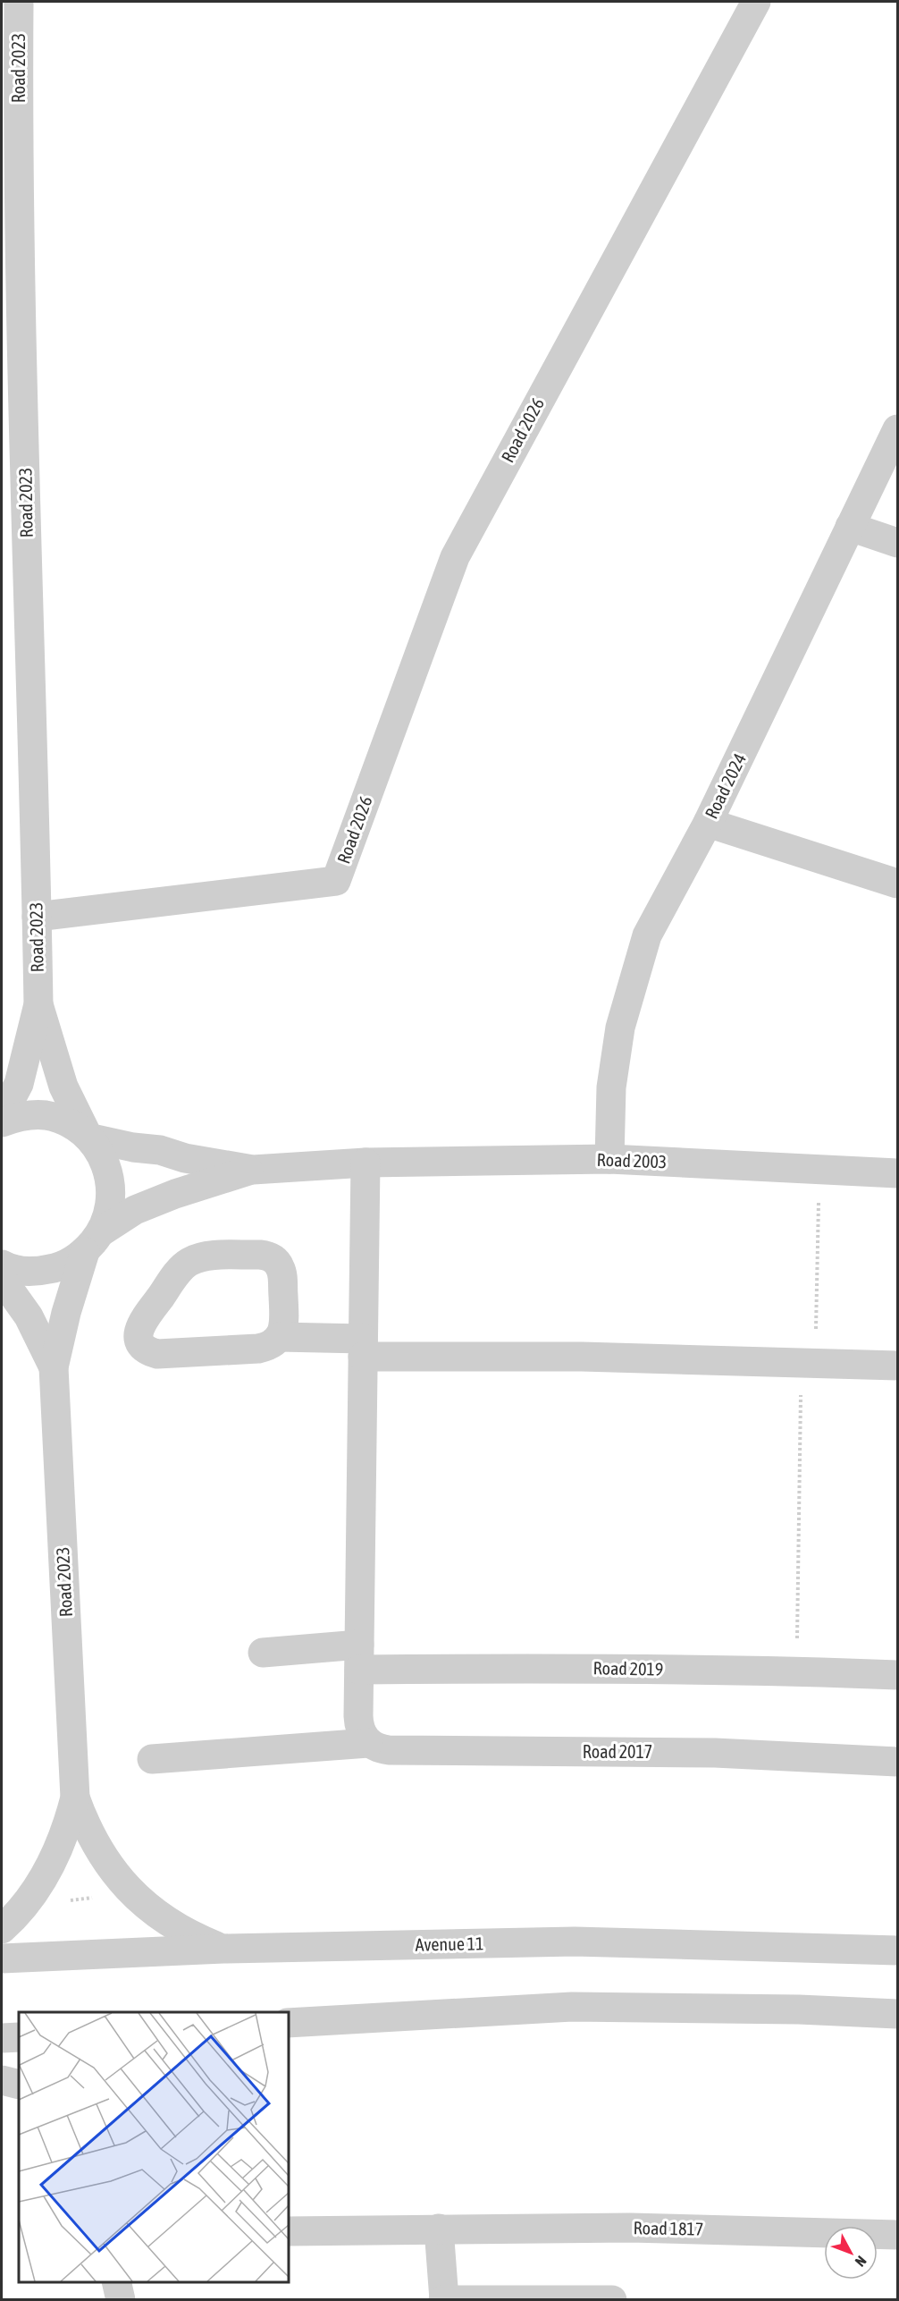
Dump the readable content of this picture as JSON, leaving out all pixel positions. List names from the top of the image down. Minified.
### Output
{"streets":{"street":["Road 2023","Road 2026","Road 2024","Road 2003","Road 2019","Road 2017","Avenue 11","Road 1817"]},"crossings":[["Road 2023","Road 2026"],["Road 2023","Avenue 11"],["Road 2024","Road 2003"]],"north":"bottom right"}
